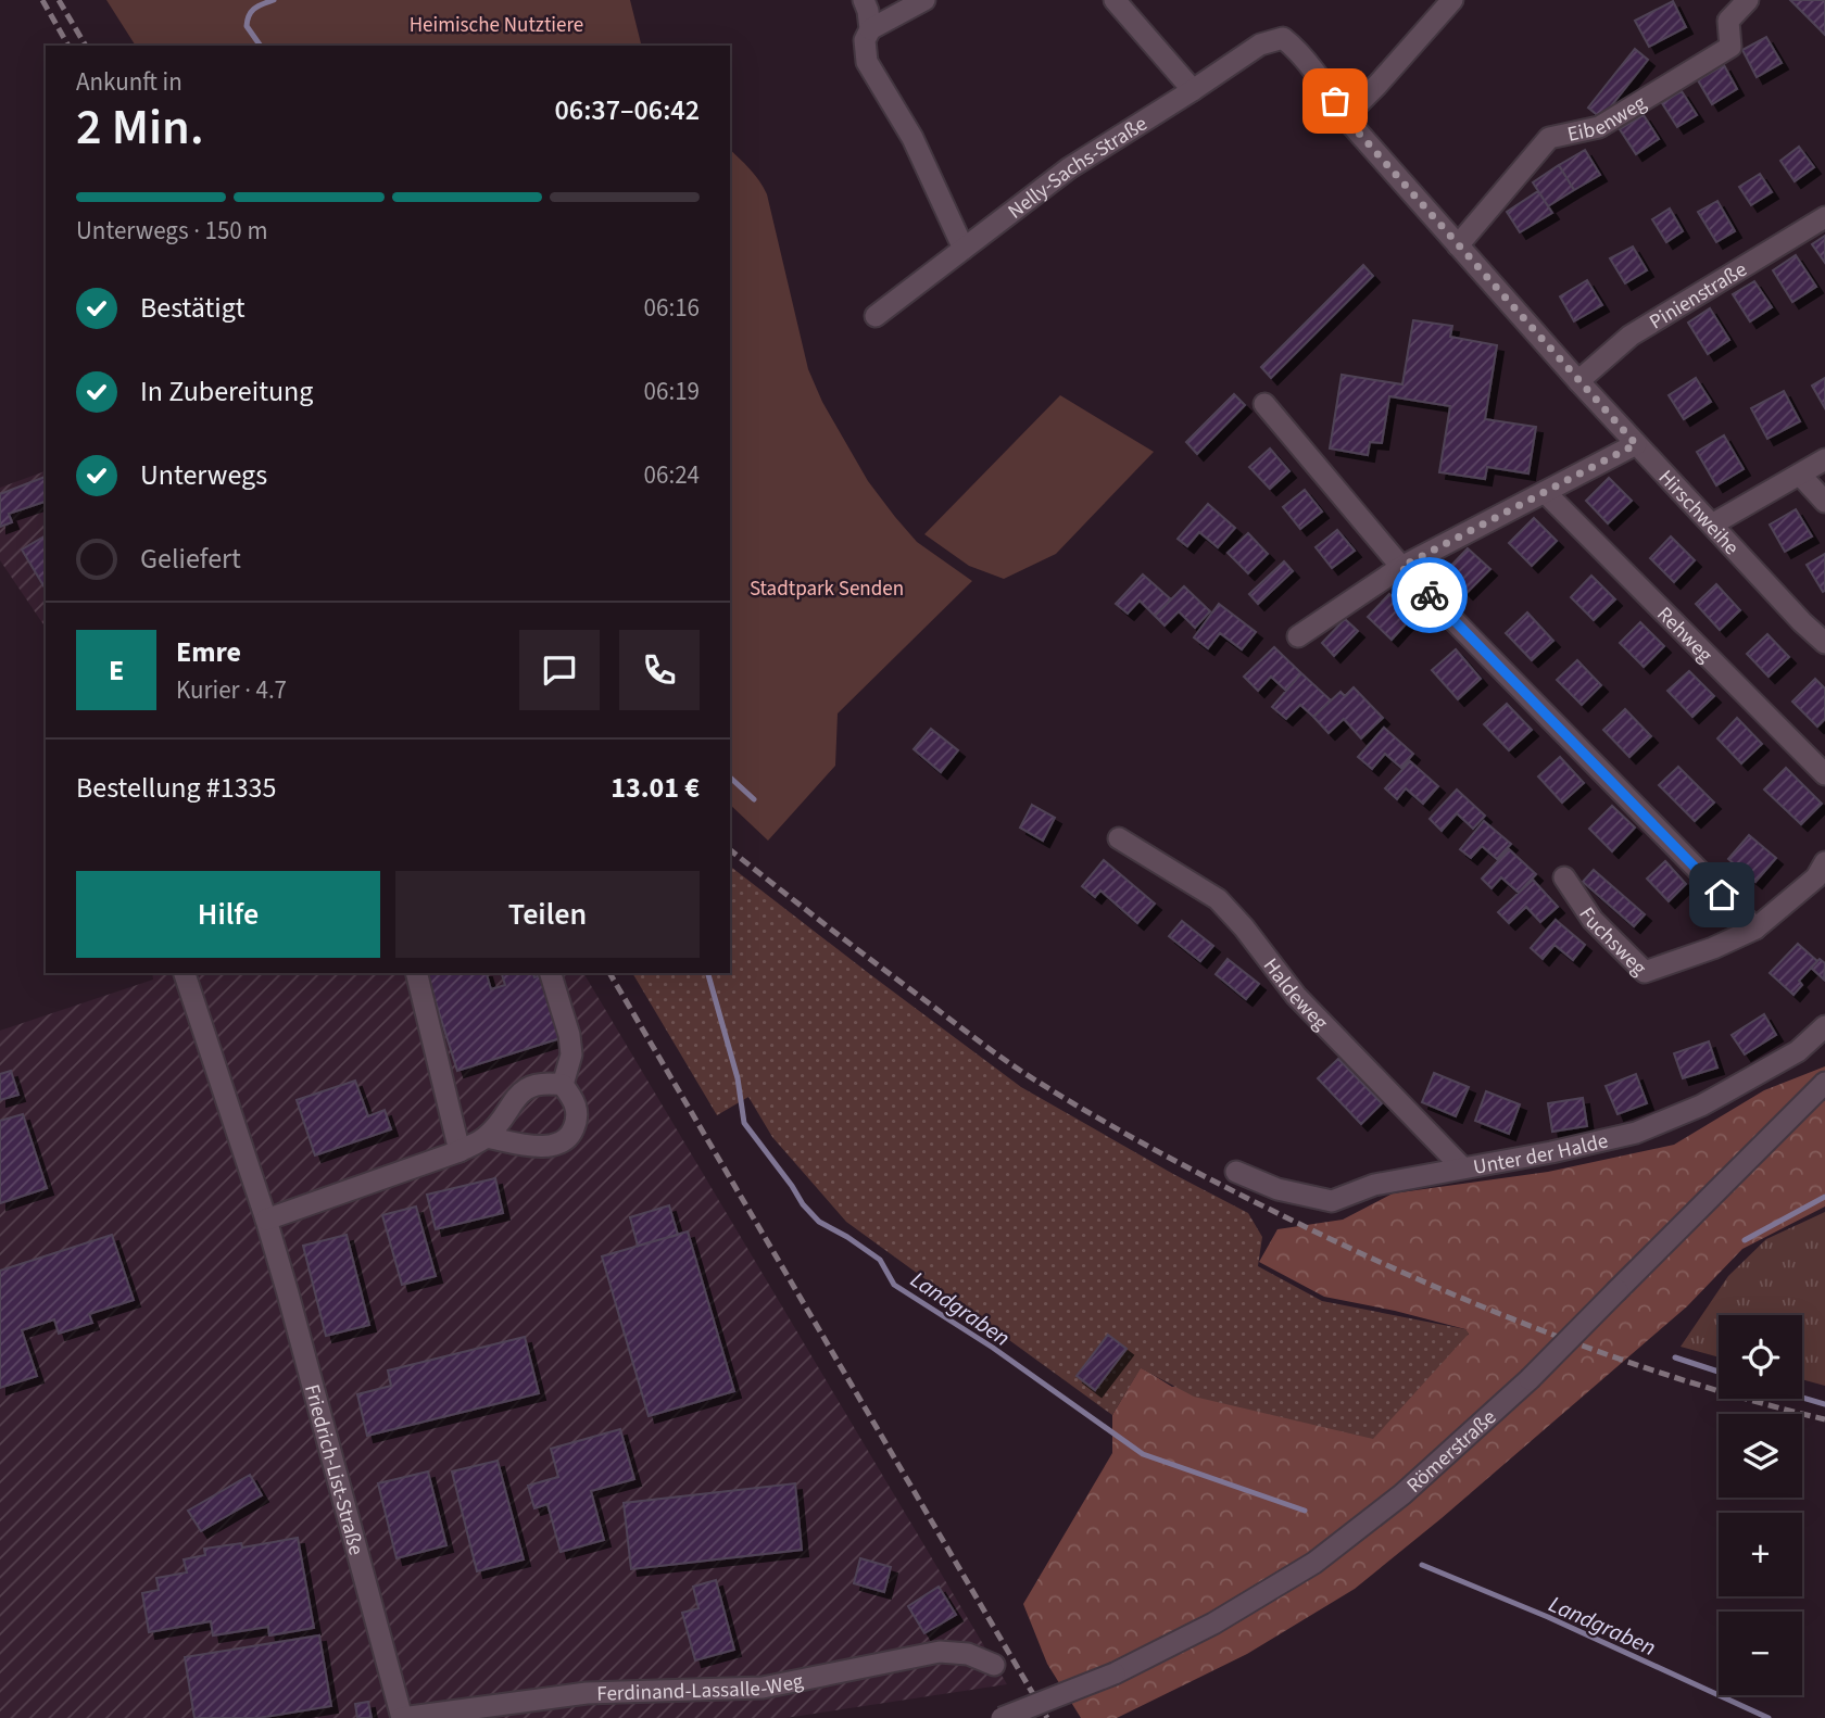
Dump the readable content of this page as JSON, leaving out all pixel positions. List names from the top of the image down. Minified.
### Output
{"streets":{"street":["Eibenweg","Nelly-Sachs-Straße","Pinienstraße","Hirschweihe","Rehweg","Fuchsweg","Haldeweg","Unter der Halde","Römerstraße","Friedrich-List-Straße","Ferdinand-Lassalle-Weg"]},"crossings":[["Eibenweg","Hirschweihe"],["Nelly-Sachs-Straße","Hirschweihe"],["Pinienstraße","Hirschweihe"],["Haldeweg","Unter der Halde"],["Friedrich-List-Straße","Ferdinand-Lassalle-Weg"]],"water":["Landgraben"],"parks":["Heimische Nutztiere","Stadtpark Senden"],"page":{"heading":["2 Min.","Ankunft in","06:37–06:42"],"panel":["Emre","Kurier · 4.7","Bestellung #1335","13.01 €"],"bar":"Unterwegs · 150 m","list":[["Bestätigt","06:16"],["In Zubereitung","06:19"],["Unterwegs","06:24"],"Geliefert"],"round":"E","buttons":["Hilfe","Teilen"],"map_buttons":["+","−"]}}
